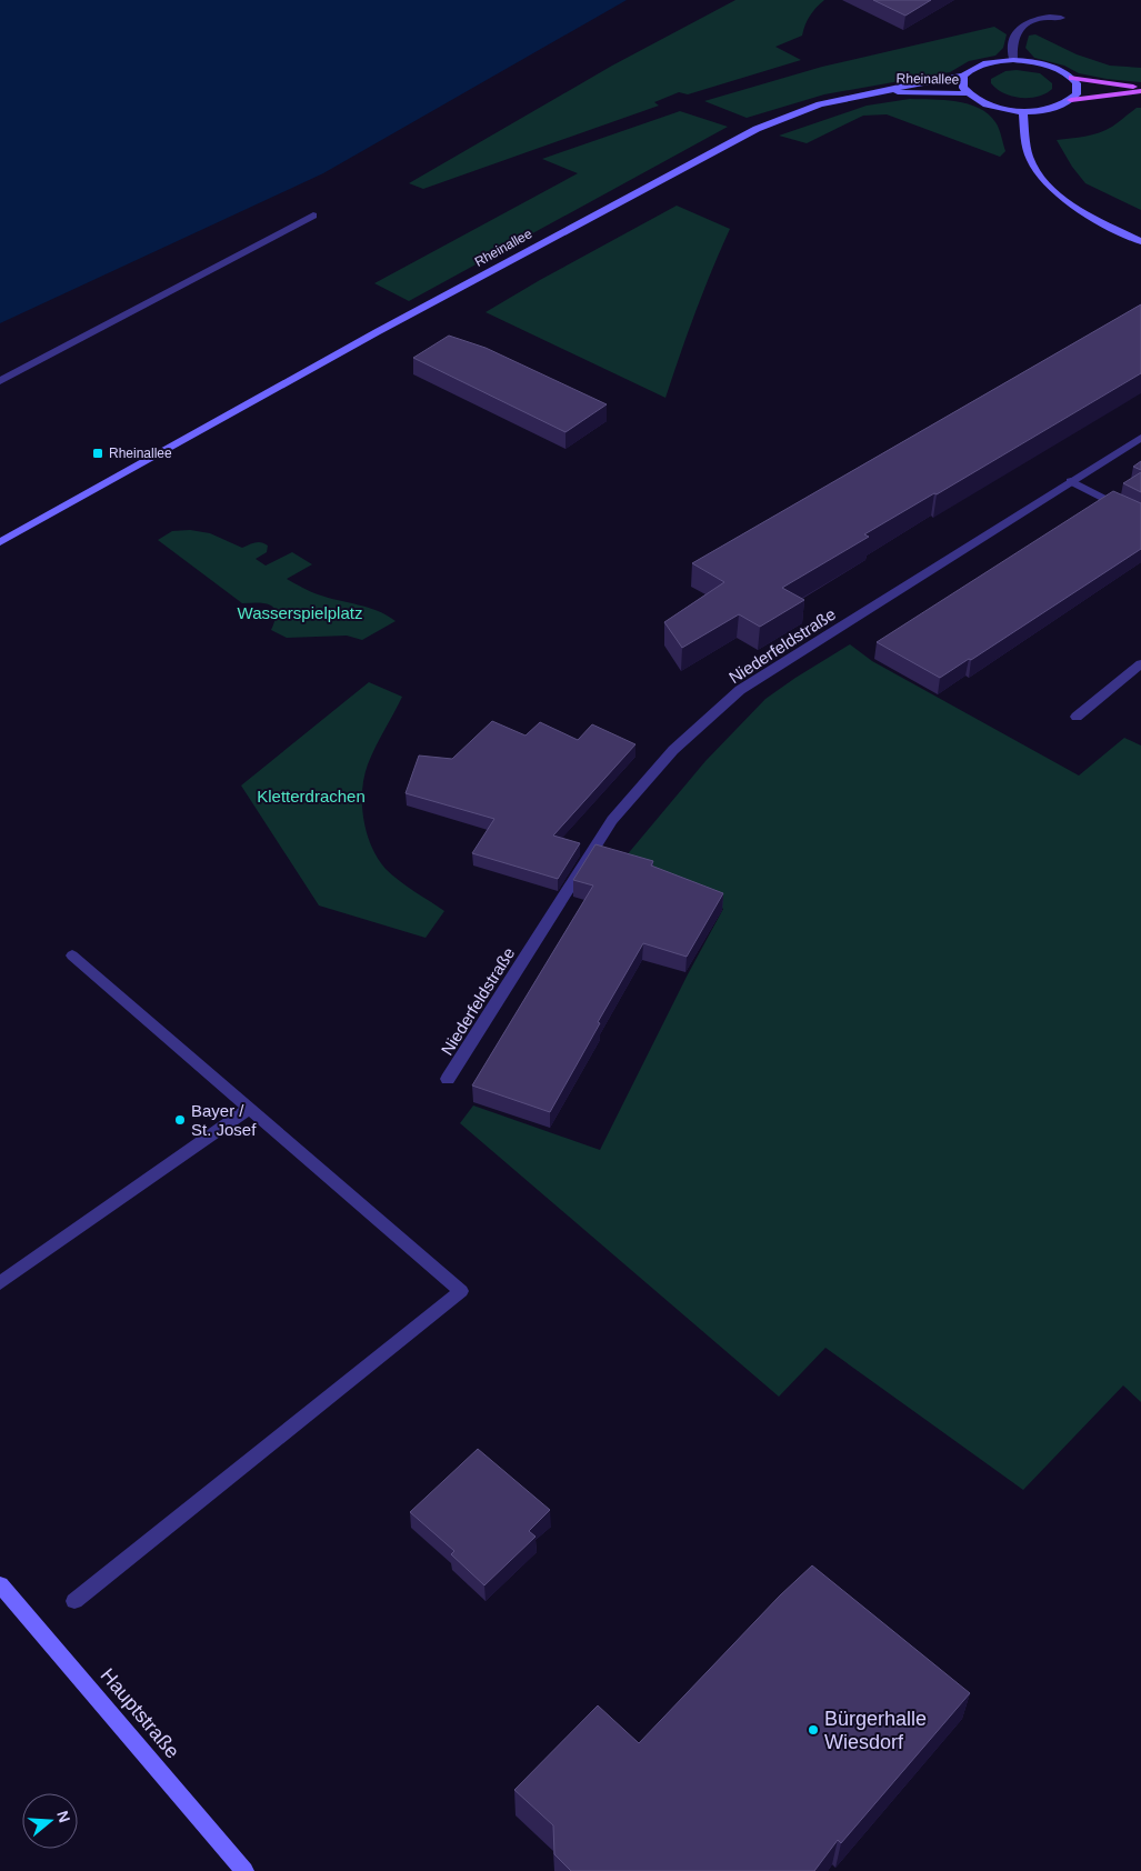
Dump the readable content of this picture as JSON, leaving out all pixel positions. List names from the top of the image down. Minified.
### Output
{"streets":{"main road":["Rheinallee","Hauptstraße"],"street":["Niederfeldstraße"]},"parks":["Wasserspielplatz","Kletterdrachen"],"places":{"transit":["Rheinallee"],"other":["Bayer / St. Josef","Bürgerhalle Wiesdorf"]},"north":"right"}
